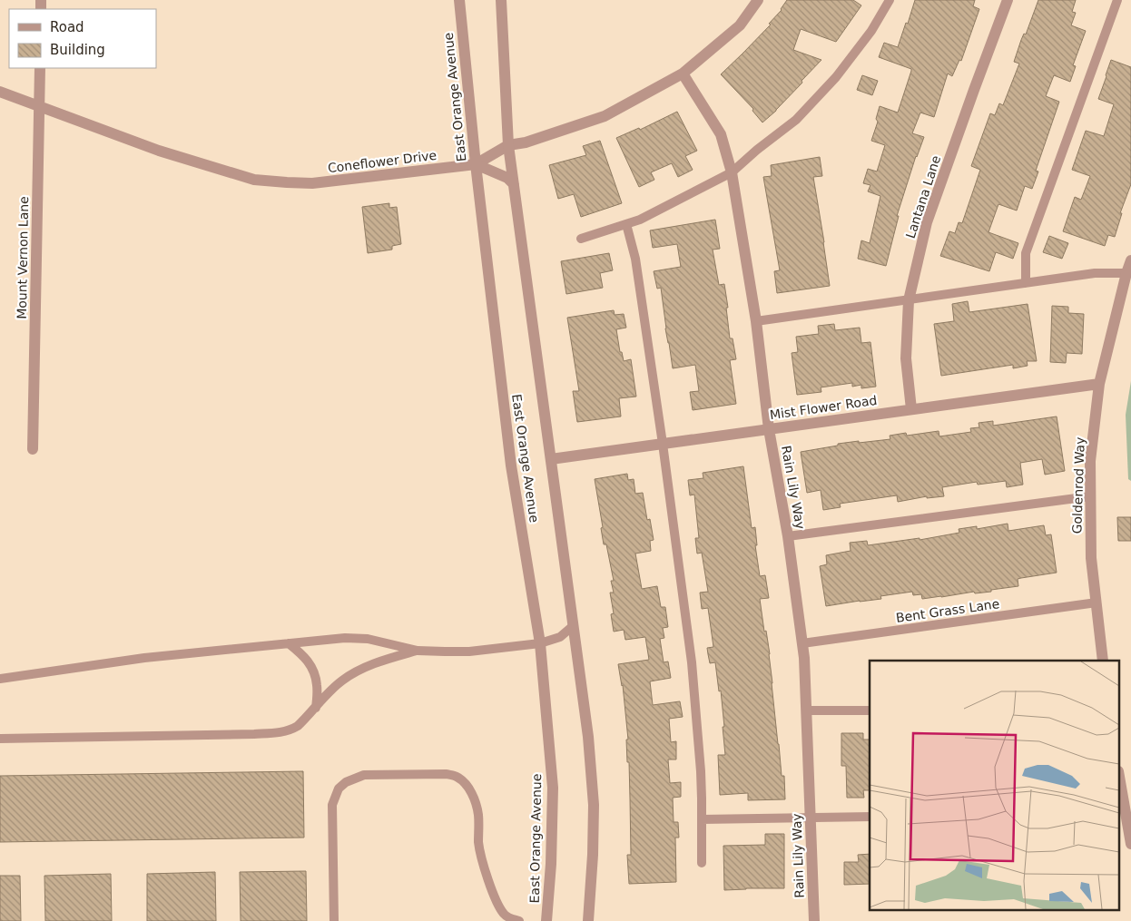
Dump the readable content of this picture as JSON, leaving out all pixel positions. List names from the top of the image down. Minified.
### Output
{"streets":{"street":["East Orange Avenue","Coneflower Drive","Lantana Lane","Mount Vernon Lane","Mist Flower Road","Goldenrod Way","Rain Lily Way"],"lane":["Bent Grass Lane"]},"crossings":[["East Orange Avenue","Coneflower Drive"],["East Orange Avenue","Mist Flower Road"],["Coneflower Drive","Mount Vernon Lane"],["Coneflower Drive","Rain Lily Way"],["Lantana Lane","Mist Flower Road"],["Mist Flower Road","Goldenrod Way"],["Mist Flower Road","Rain Lily Way"],["Goldenrod Way","Bent Grass Lane"],["Rain Lily Way","Bent Grass Lane"]],"legend":["Road","Building"]}
